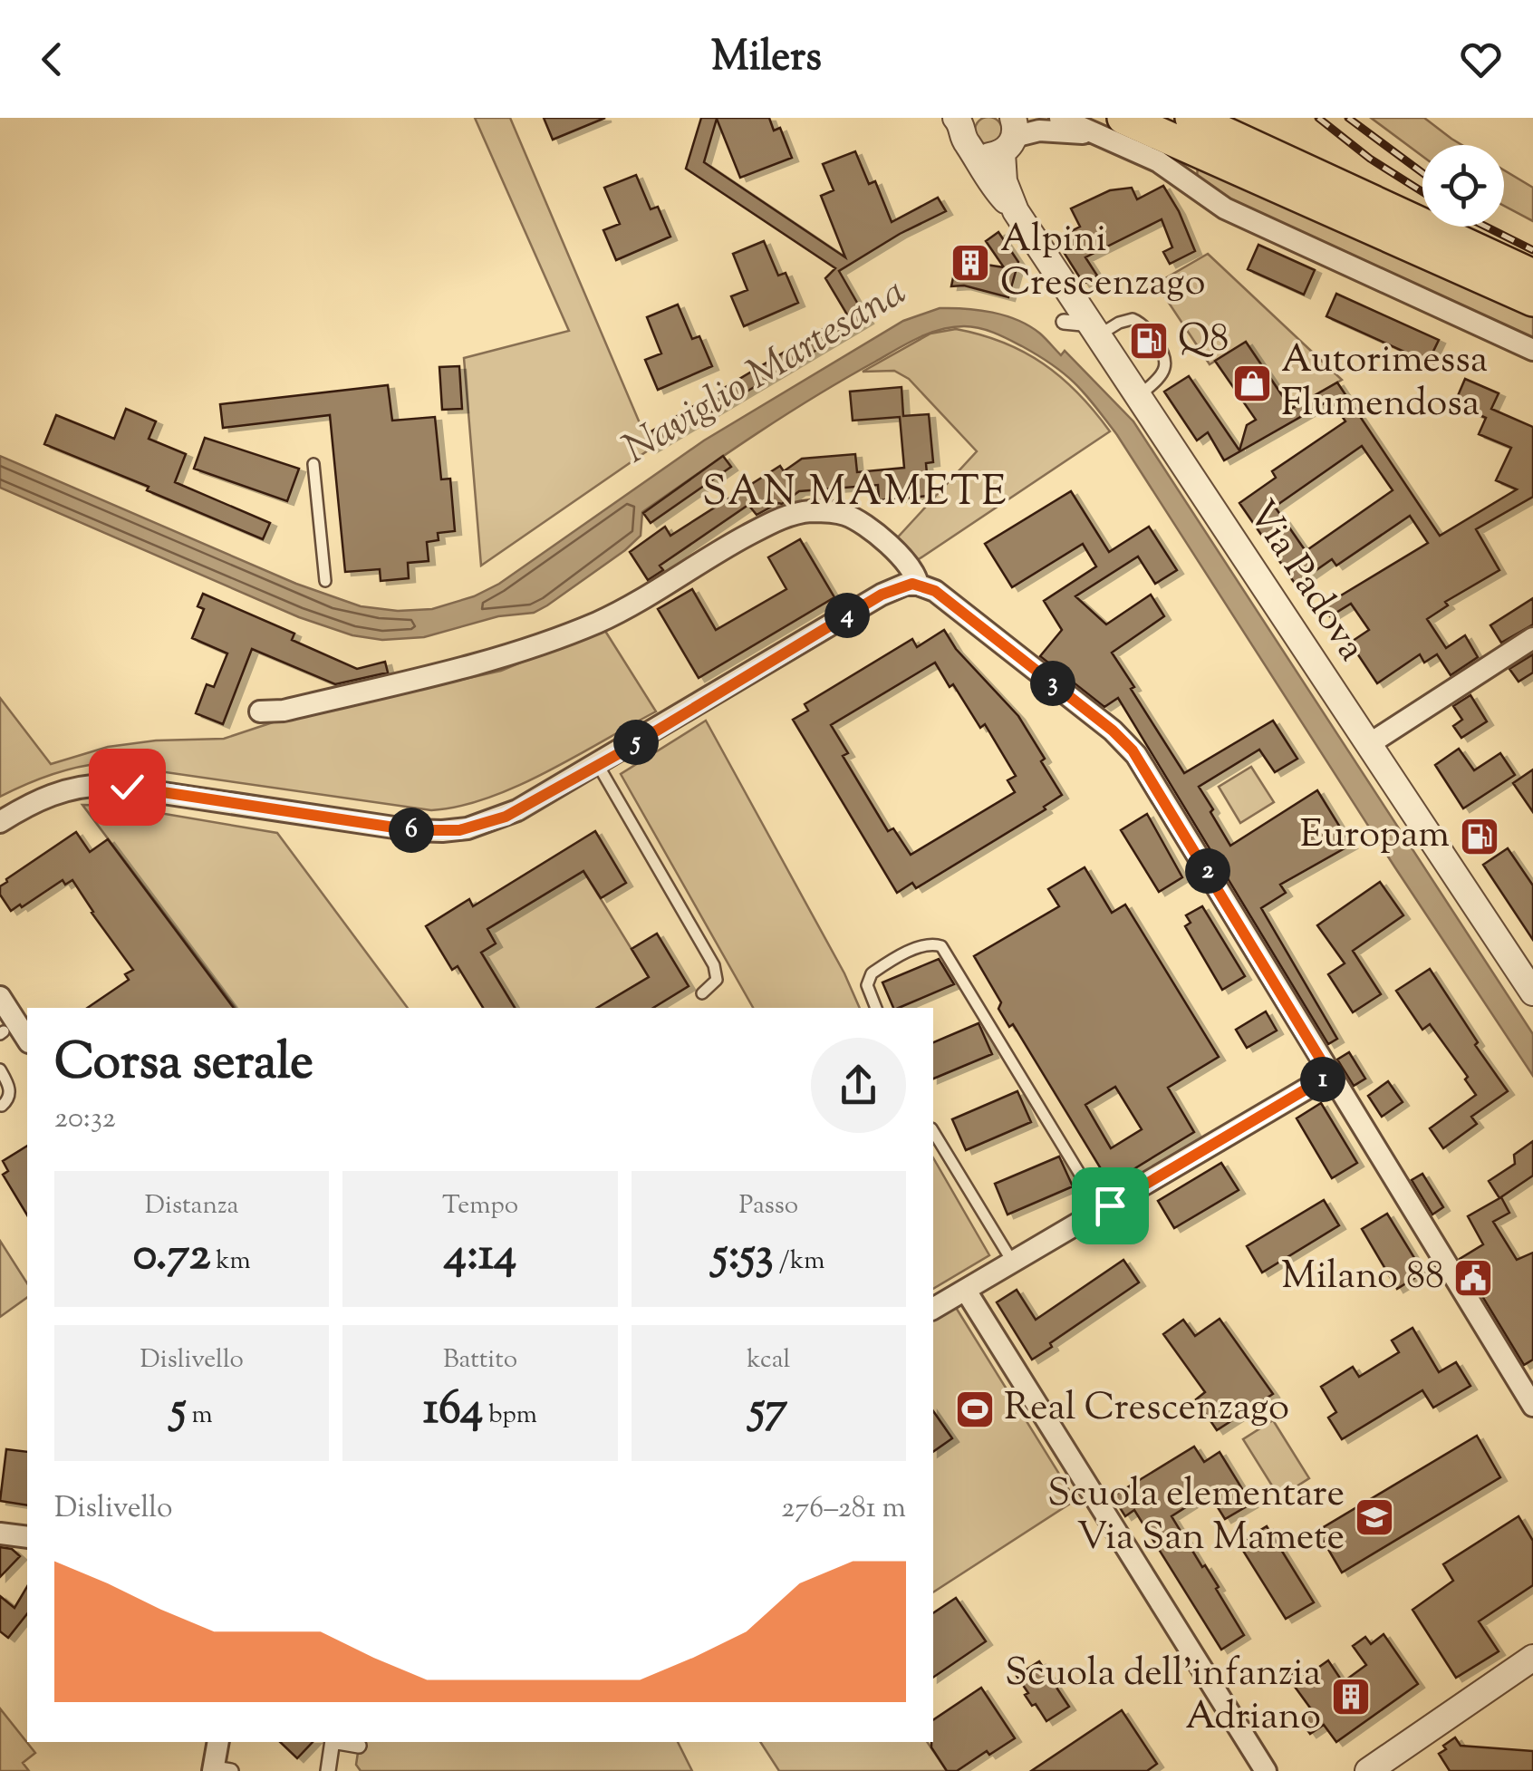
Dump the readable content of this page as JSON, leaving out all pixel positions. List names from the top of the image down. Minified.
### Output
{"streets":{"street":["Via Padova"]},"districts":["SAN MAMETE"],"water":["Naviglio Martesana"],"places":{"building":["Alpini Crescenzago","Scuola dell'infanzia Adriano"],"fuel station":["Q8","Europam"],"shop":["Autorimessa Flumendosa"],"public building":["Milano 88"],"sports":["Real Crescenzago"],"school or university":["Scuola elementare Via San Mamete"]},"page":{"header":"Milers","pins":["4","3","5","6","2","1"],"heading":["Corsa serale","20:32"],"stats":[["Distanza","0.72 km"],["Tempo","4:14"],["Passo","5:53 /km"],["Dislivello","5 m"],["Battito","164 bpm"],["kcal","57"]],"chart":["Dislivello","276–281 m"]}}
